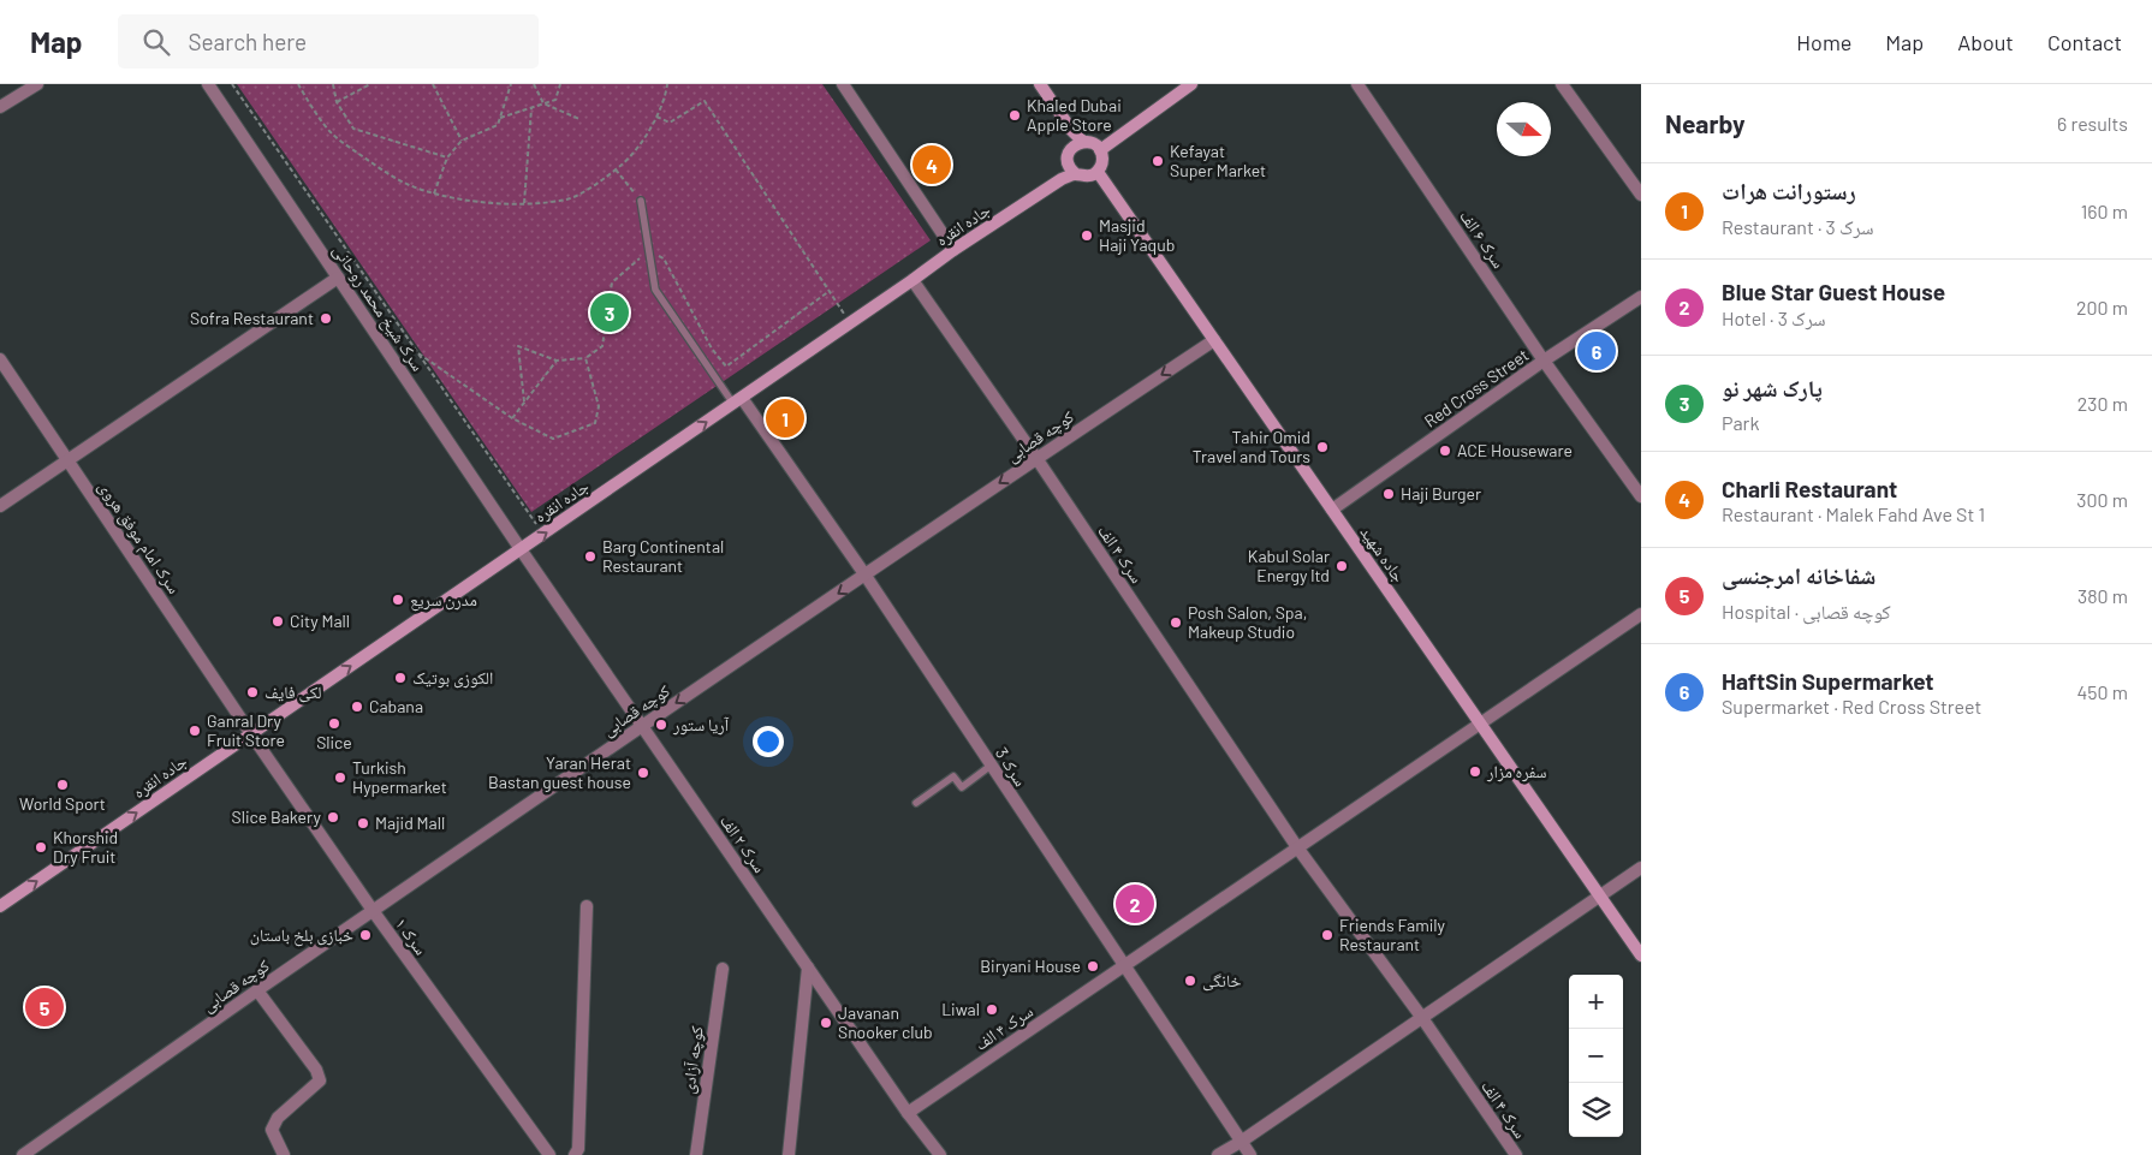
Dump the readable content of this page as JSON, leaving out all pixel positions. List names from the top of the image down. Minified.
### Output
{"streets":{"main road":["جاده انقره","جاده شهید"],"street":["سرک ۶ الف","سرک شیخ محمد روحانی","Red Cross Street","کوچه قصابی","سرک امام موفق هروی","سرک ۴ الف","سرک 3","سرک ۲ الف","سرک ۱","کوچه آزادی"]},"crossings":[["جاده انقره","سرک شیخ محمد روحانی"],["جاده انقره","سرک امام موفق هروی"],["جاده انقره","سرک ۴ الف"],["جاده انقره","جاده شهید"],["جاده انقره","سرک 3"],["جاده انقره","سرک ۲ الف"],["جاده انقره","سرک ۱"],["سرک ۶ الف","Red Cross Street"],["سرک شیخ محمد روحانی","سرک ۲ الف"],["Red Cross Street","جاده شهید"],["کوچه قصابی","سرک ۴ الف"],["کوچه قصابی","جاده شهید"],["کوچه قصابی","سرک 3"],["کوچه قصابی","سرک ۲ الف"],["کوچه قصابی","سرک ۱"],["سرک امام موفق هروی","سرک ۱"],["سرک ۴ الف","جاده شهید"],["سرک ۴ الف","سرک 3"],["سرک ۴ الف","سرک ۲ الف"]],"one_way":["جاده انقره","کوچه قصابی"],"places":["Khaled Dubai Apple Store","Kefayat Super Market","Masjid Haji Yaqub","Sofra Restaurant","Tahir Omid Travel and Tours","ACE Houseware","Haji Burger","Barg Continental Restaurant","Kabul Solar Energy ltd","مدرن سریع","City Mall","Posh Salon, Spa, Makeup Studio","الکوزی بوتیک","لکی فایف","Cabana","Slice","آریا ستور","Ganral Dry Fruit Store","سفره مزار","Yaran Herat Bastan guest house","Turkish Hypermarket","World Sport","Slice Bakery","Majid Mall","Khorshid Dry Fruit","خبازی بلخ باستان","Friends Family Restaurant","Biryani House","خانگی","Liwal","Javanan Snooker club"],"north":"right","page":{"header":"Map","search":"Search here","nav":["Home","Map","About","Contact"],"heading":["Nearby","6 results"],"pins":["4","3","6","1","2","5"],"list":[{"mark":"1","name":"رستورانت هرات","note":"Restaurant · سرک 3","value":"160 m"},{"mark":"2","name":"Blue Star Guest House","note":"Hotel · سرک 3","value":"200 m"},{"mark":"3","name":"پارک شهر نو","note":"Park","value":"230 m"},{"mark":"4","name":"Charli Restaurant","note":"Restaurant · Malek Fahd Ave St 1","value":"300 m"},{"mark":"5","name":"شفاخانه امرجنسی","note":"Hospital · کوچه قصابی","value":"380 m"},{"mark":"6","name":"HaftSin Supermarket","note":"Supermarket · Red Cross Street","value":"450 m"}],"map_buttons":["+","−"]}}
